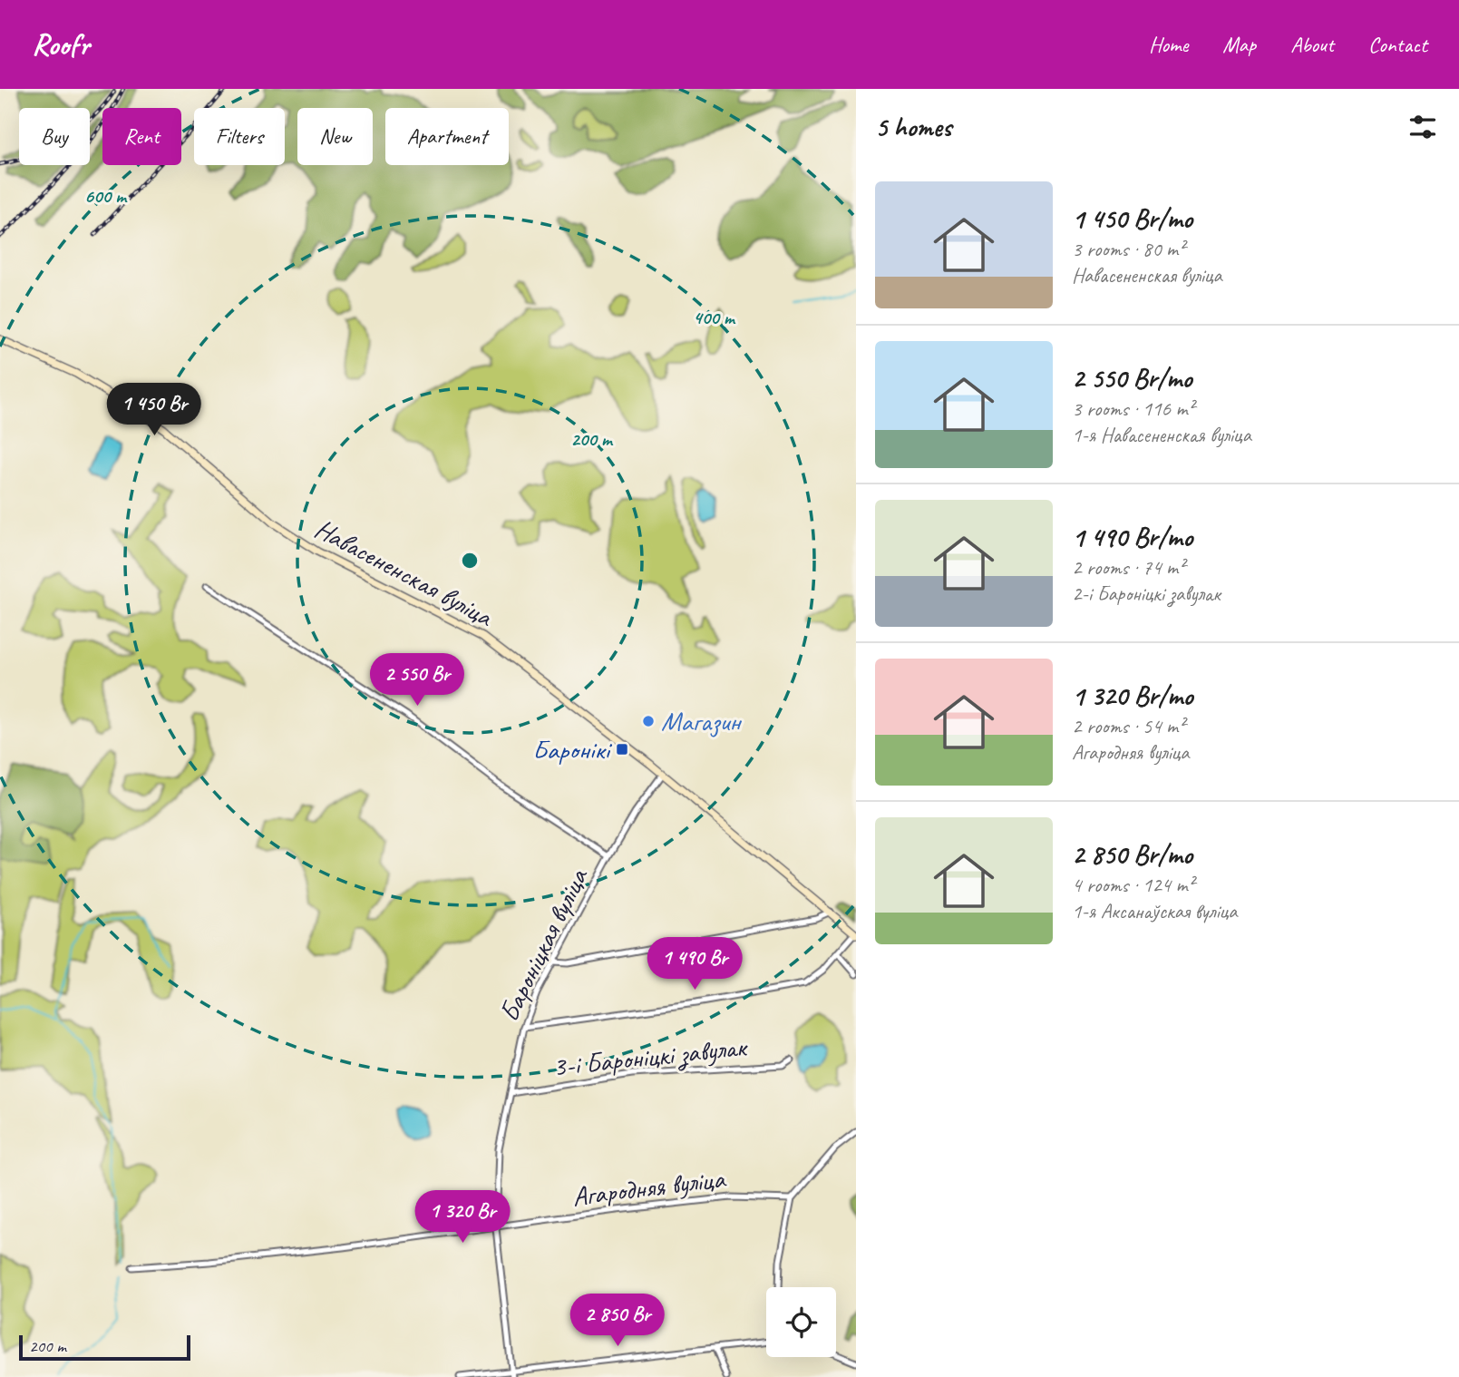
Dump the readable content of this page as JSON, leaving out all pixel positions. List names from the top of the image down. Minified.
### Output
{"streets":{"main road":["Навасененская вуліца"],"street":["Бароніцкая вуліца","3-і Бароніцкі завулак","Агародняя вуліца"]},"crossings":[["Навасененская вуліца","Бароніцкая вуліца"],["Бароніцкая вуліца","3-і Бароніцкі завулак"],["Бароніцкая вуліца","Агародняя вуліца"]],"places":{"other":["Магазин"],"transit":["Баронікі"]},"scale_bar":"200 m","page":{"header":"Roofr","nav":["Home","Map","About","Contact"],"heading":"5 homes","chip":["Buy","Rent","Filters","New","Apartment"],"list":[{"name":"1 450 Br/mo","note":"3 rooms · 80 m² · Навасененская вуліца"},{"name":"2 550 Br/mo","note":"3 rooms · 116 m² · 1-я Навасененская вуліца"},{"name":"1 490 Br/mo","note":"2 rooms · 74 m² · 2-і Бароніцкі завулак"},{"name":"1 320 Br/mo","note":"2 rooms · 54 m² · Агародняя вуліца"},{"name":"2 850 Br/mo","note":"4 rooms · 124 m² · 1-я Аксанаўская вуліца"}],"price":["1 450 Br","2 550 Br","1 490 Br","1 320 Br","2 850 Br"],"scale":"200 m"},"rings":["600 m","400 m","200 m"]}
